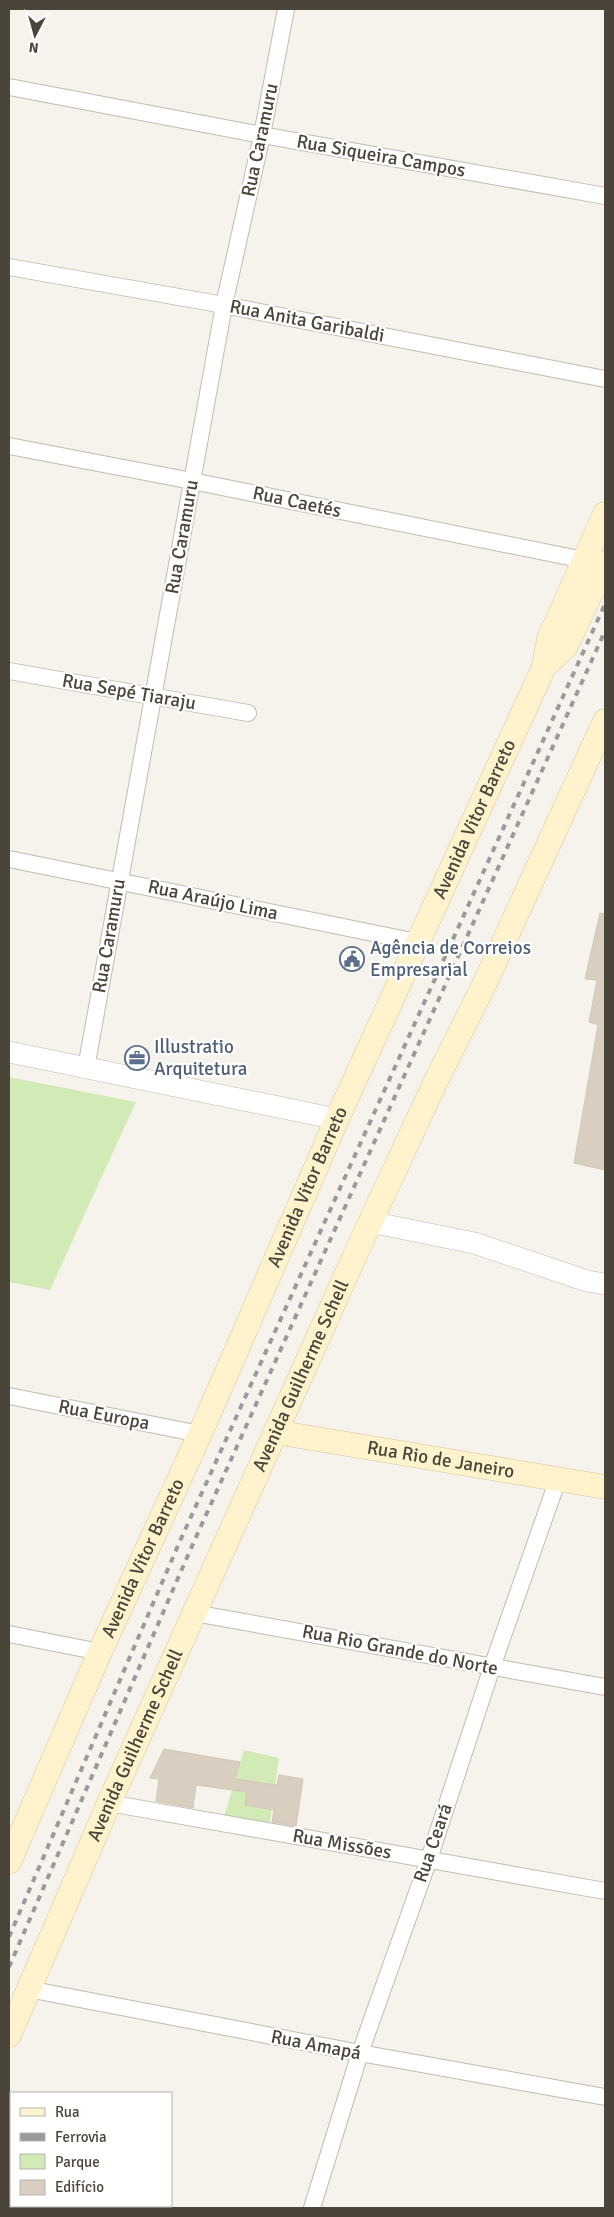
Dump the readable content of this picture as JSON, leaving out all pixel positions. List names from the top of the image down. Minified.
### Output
{"streets":{"main road":["Avenida Vitor Barreto","Avenida Guilherme Schell","Rua Rio de Janeiro"],"street":["Rua Caramuru","Rua Siqueira Campos","Rua Anita Garibaldi","Rua Caetés","Rua Sepé Tiaraju","Rua Araújo Lima","Rua Europa","Rua Rio Grande do Norte","Rua Ceará","Rua Missões","Rua Amapá"]},"crossings":[["Rua Caramuru","Rua Siqueira Campos"],["Rua Caramuru","Rua Anita Garibaldi"],["Rua Caramuru","Rua Caetés"],["Rua Caramuru","Rua Sepé Tiaraju"],["Rua Caramuru","Rua Araújo Lima"],["Rua Caetés","Avenida Vitor Barreto"],["Avenida Vitor Barreto","Rua Araújo Lima"],["Avenida Vitor Barreto","Rua Europa"],["Avenida Guilherme Schell","Rua Rio de Janeiro"],["Avenida Guilherme Schell","Rua Rio Grande do Norte"],["Avenida Guilherme Schell","Rua Missões"],["Avenida Guilherme Schell","Rua Amapá"],["Rua Rio de Janeiro","Rua Ceará"],["Rua Rio Grande do Norte","Rua Ceará"],["Rua Ceará","Rua Missões"],["Rua Ceará","Rua Amapá"]],"places":{"public building":["Agência de Correios Empresarial"],"office":["Illustratio Arquitetura"]},"legend":["Rua","Ferrovia","Parque","Edifício"],"north":"bottom"}
